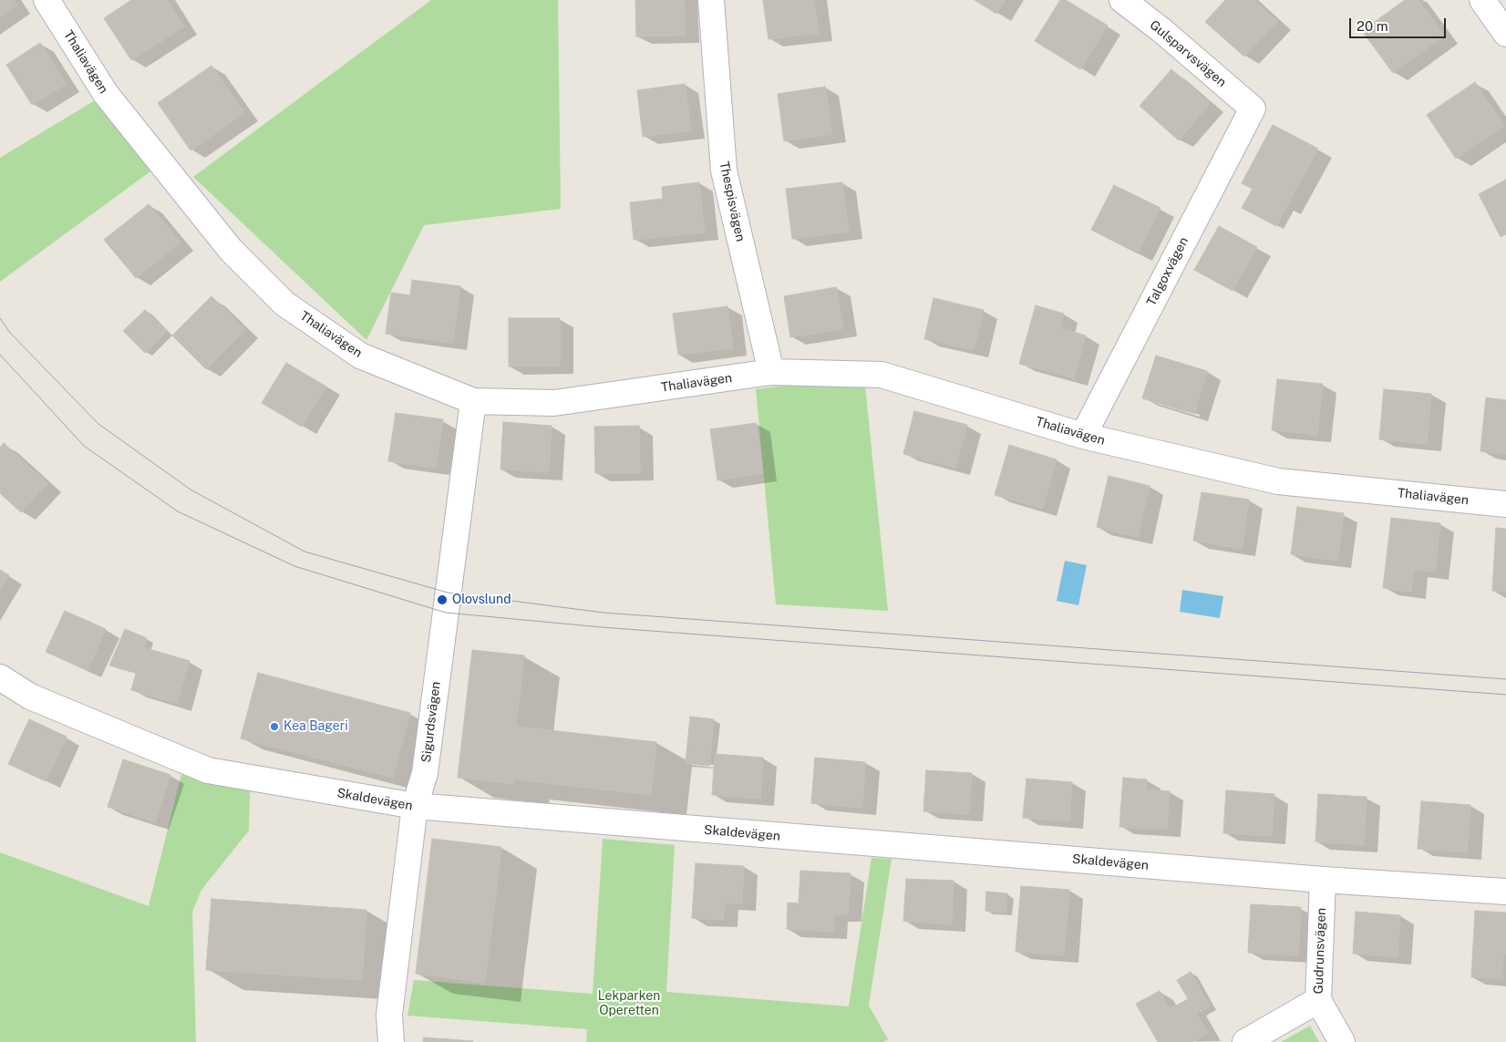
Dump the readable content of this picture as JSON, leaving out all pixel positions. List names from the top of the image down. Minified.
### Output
{"streets":{"street":["Gulsparvsvägen","Thaliavägen","Thespisvägen","Talgoxvägen","Sigurdsvägen","Skaldevägen","Gudrunsvägen"]},"crossings":[["Gulsparvsvägen","Talgoxvägen"],["Thaliavägen","Thespisvägen"],["Thaliavägen","Talgoxvägen"],["Thaliavägen","Sigurdsvägen"],["Sigurdsvägen","Skaldevägen"],["Skaldevägen","Gudrunsvägen"]],"parks":["Lekparken Operetten"],"places":["Olovslund","Kea Bageri"],"scale_bar":"20 m"}
